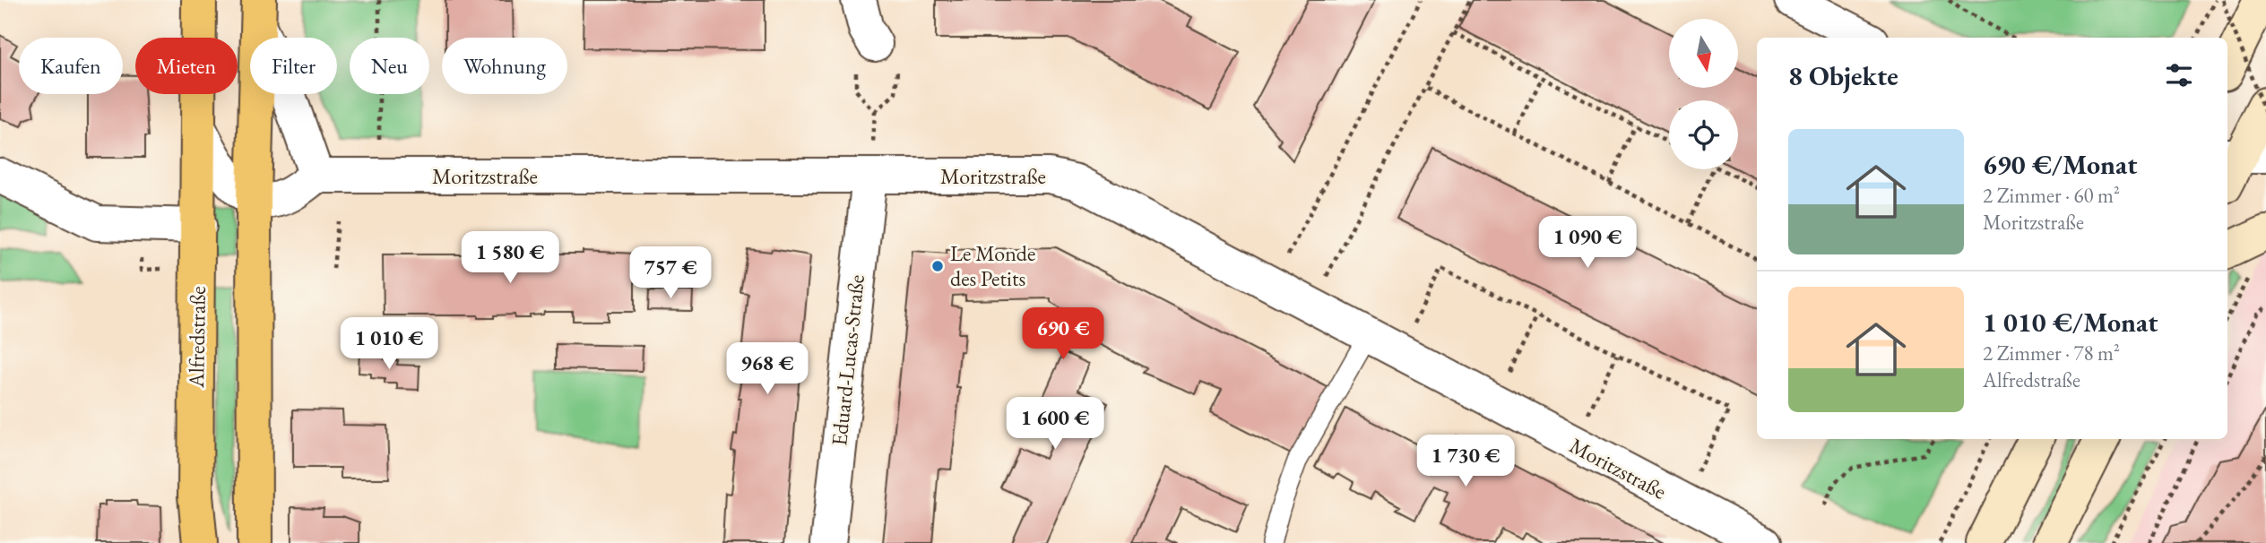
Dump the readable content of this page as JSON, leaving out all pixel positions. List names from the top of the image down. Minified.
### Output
{"streets":{"main road":["Alfredstraße"],"street":["Moritzstraße","Eduard-Lucas-Straße"]},"crossings":[["Moritzstraße","Eduard-Lucas-Straße"]],"places":["Le Monde des Petits"],"north":"bottom","page":{"chip":["Kaufen","Mieten","Filter","Neu","Wohnung"],"heading":"8 Objekte","list":[{"name":"690 €/Monat","note":"2 Zimmer · 60 m² · Moritzstraße"},{"name":"1 010 €/Monat","note":"2 Zimmer · 78 m² · Alfredstraße"}],"price":["1 090 €","1 580 €","757 €","690 €","1 010 €","968 €","1 600 €","1 730 €"]}}
